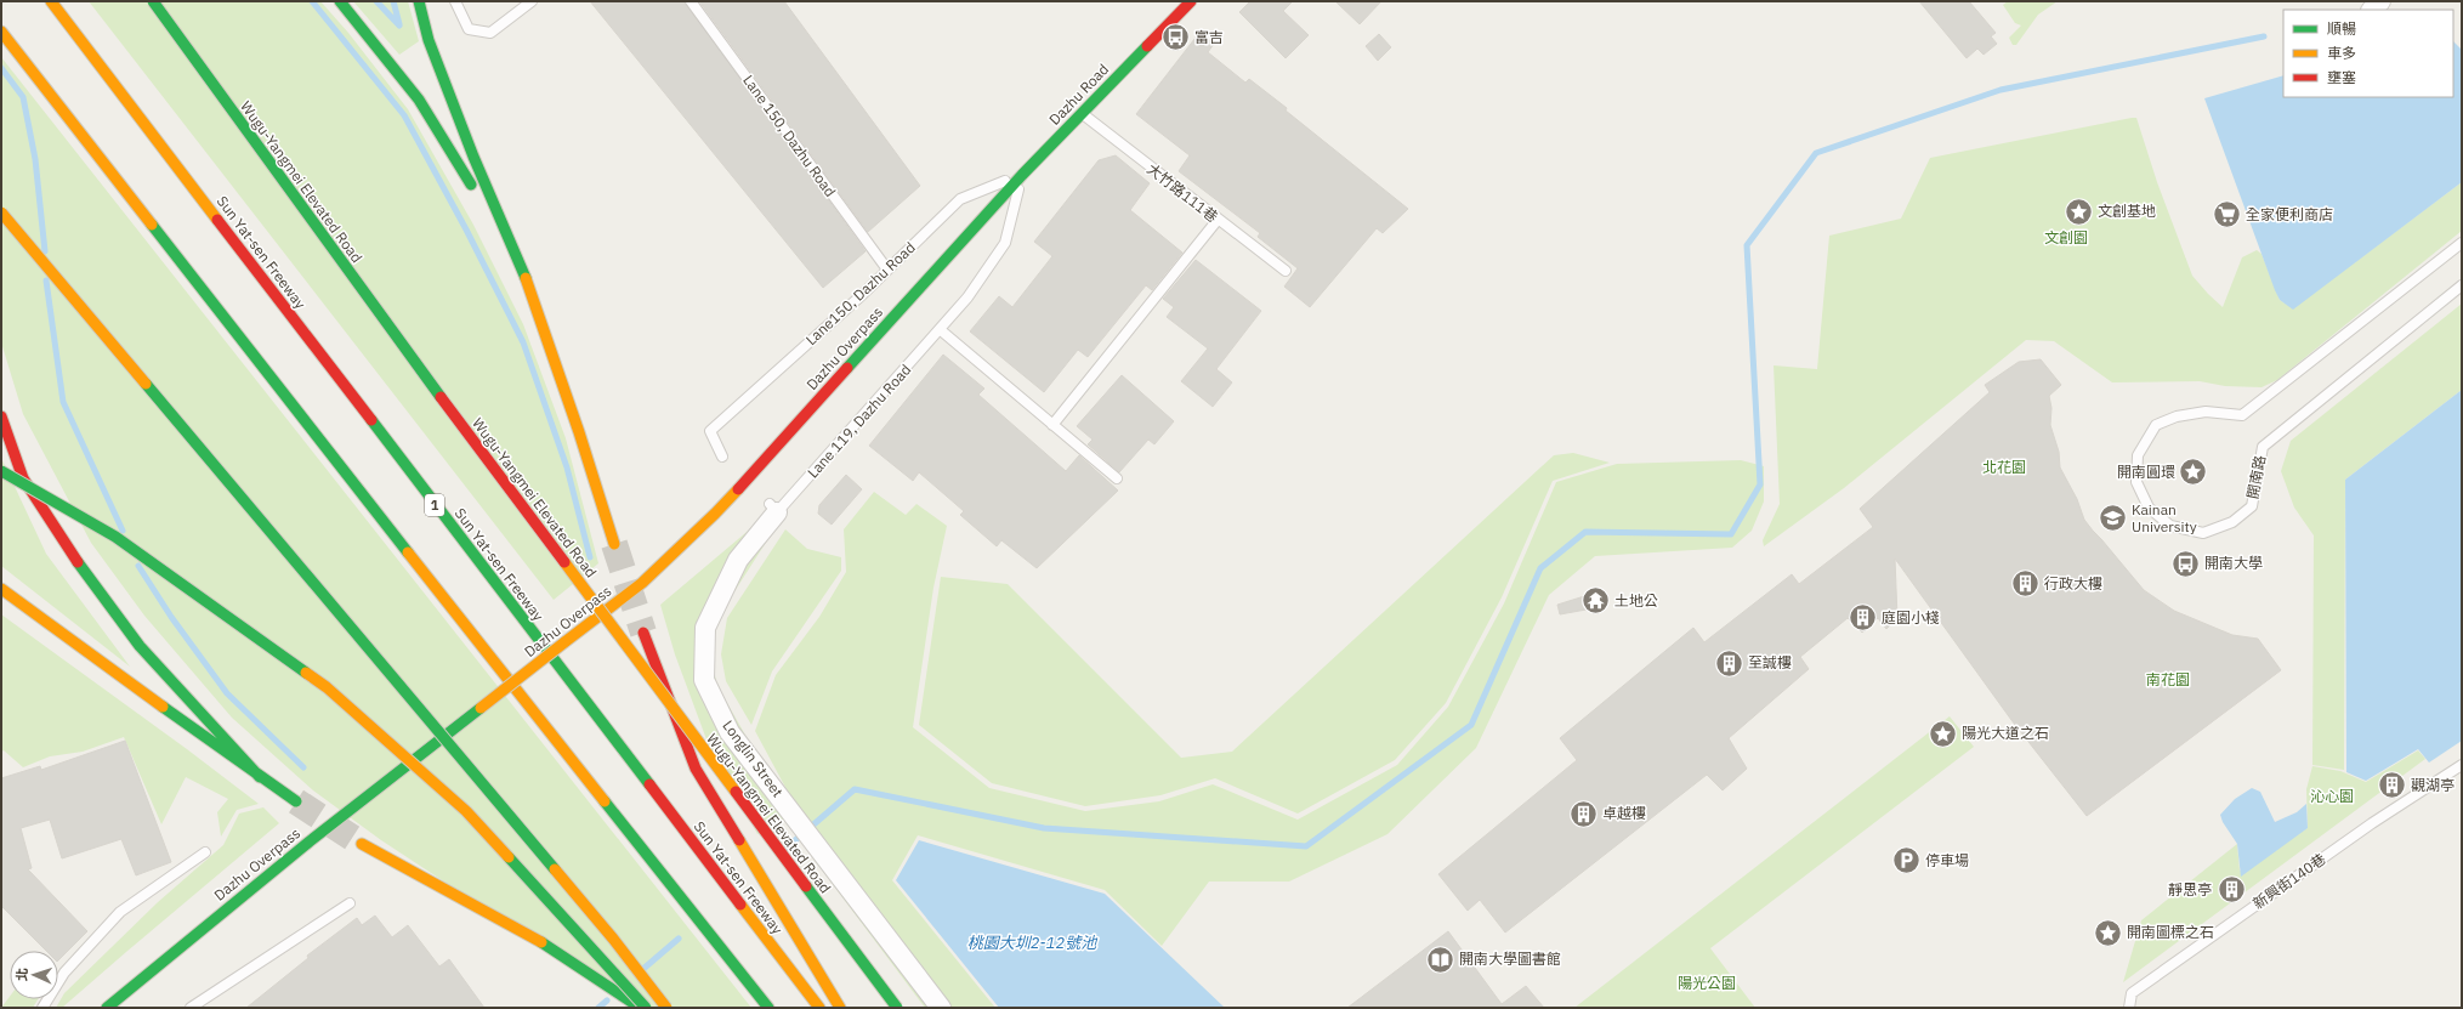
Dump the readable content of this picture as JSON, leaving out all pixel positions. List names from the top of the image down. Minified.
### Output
{"streets":{"main road":["Dazhu Road","Wugu-Yangmei Elevated Road","Sun Yat-sen Freeway","Dazhu Overpass","1"],"street":["Longlin Street"],"lane":["Lane 150, Dazhu Road","大竹路111巷","Lane150, Dazhu Road","Lane 119, Dazhu Road","開南路","新興街140巷"]},"crossings":[["Dazhu Road","大竹路111巷"],["Dazhu Road","Lane150, Dazhu Road"],["Dazhu Road","Dazhu Overpass"],["Dazhu Road","Lane 119, Dazhu Road"],["Lane 150, Dazhu Road","Lane150, Dazhu Road"],["Lane150, Dazhu Road","Lane 119, Dazhu Road"],["Lane 119, Dazhu Road","Longlin Street"]],"water":["桃園大圳2-12號池"],"parks":["文創園","北花園","南花園","沁心園","陽光公園"],"places":{"bus stop":["富吉","開南大學"],"place":["文創基地","開南圓環","陽光大道之石","開南圖標之石"],"supermarket":["全家便利商店"],"school or university":["Kainan University"],"building":["行政大樓","庭園小棧","至誠樓","觀湖亭","卓越樓","靜思亭"],"temple":["土地公"],"parking":["停車場"],"library":["開南大學圖書館"]},"legend":["順暢","車多","壅塞"],"north":"left"}
